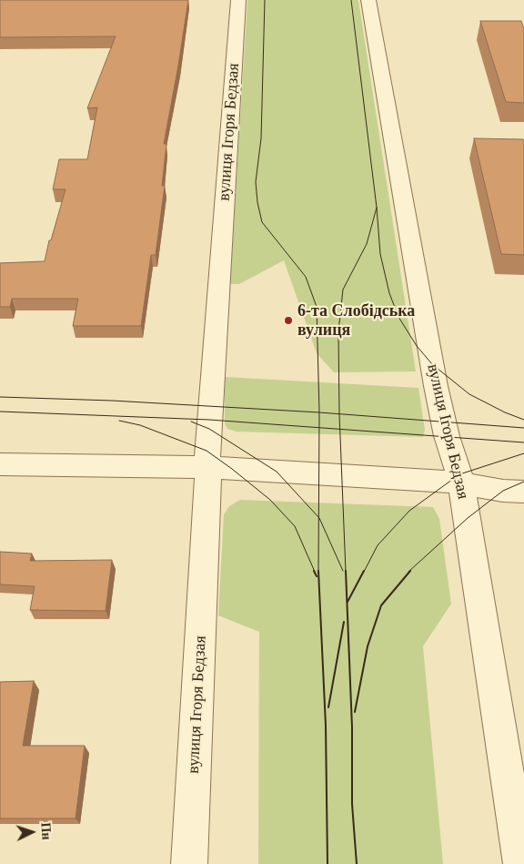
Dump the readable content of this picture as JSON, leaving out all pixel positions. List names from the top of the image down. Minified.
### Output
{"streets":{"street":["вулиця Ігоря Бедзая"]},"places":["6-та Слобідська вулиця"],"north":"right"}
